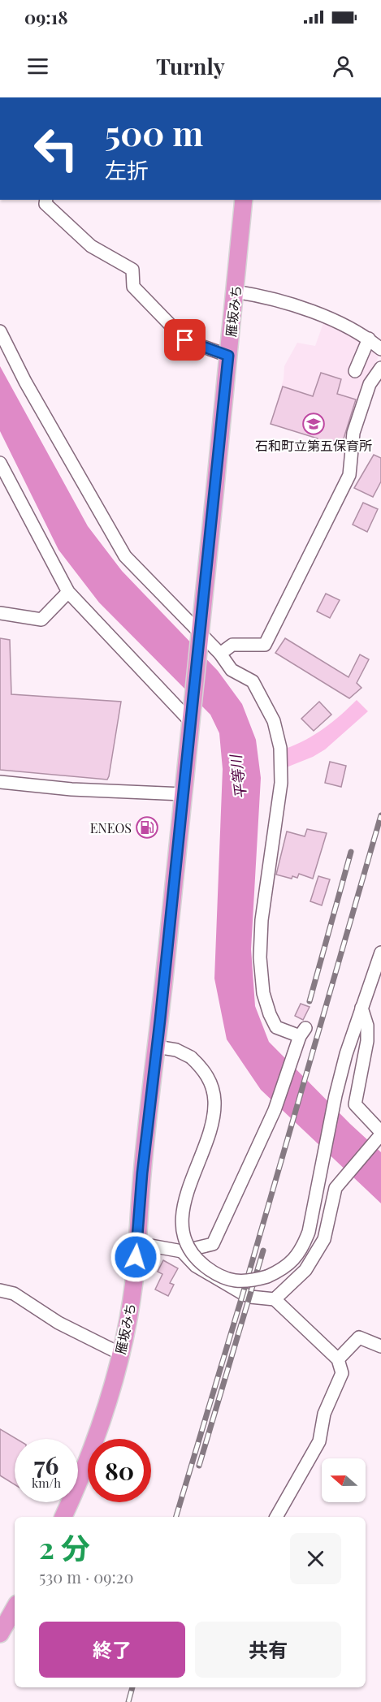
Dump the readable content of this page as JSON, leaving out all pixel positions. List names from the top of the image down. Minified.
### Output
{"streets":{"highway":["雁坂みち"]},"water":["平等川"],"places":{"school or university":["石和町立第五保育所"],"fuel station":["ENEOS"]},"north":"left","page":{"status":"09:18","header":"Turnly","turn":["500 m","左折"],"speed":"76 km/h","limit":"80","heading":["2 分","530 m · 09:20"],"buttons":["終了","共有"]}}
